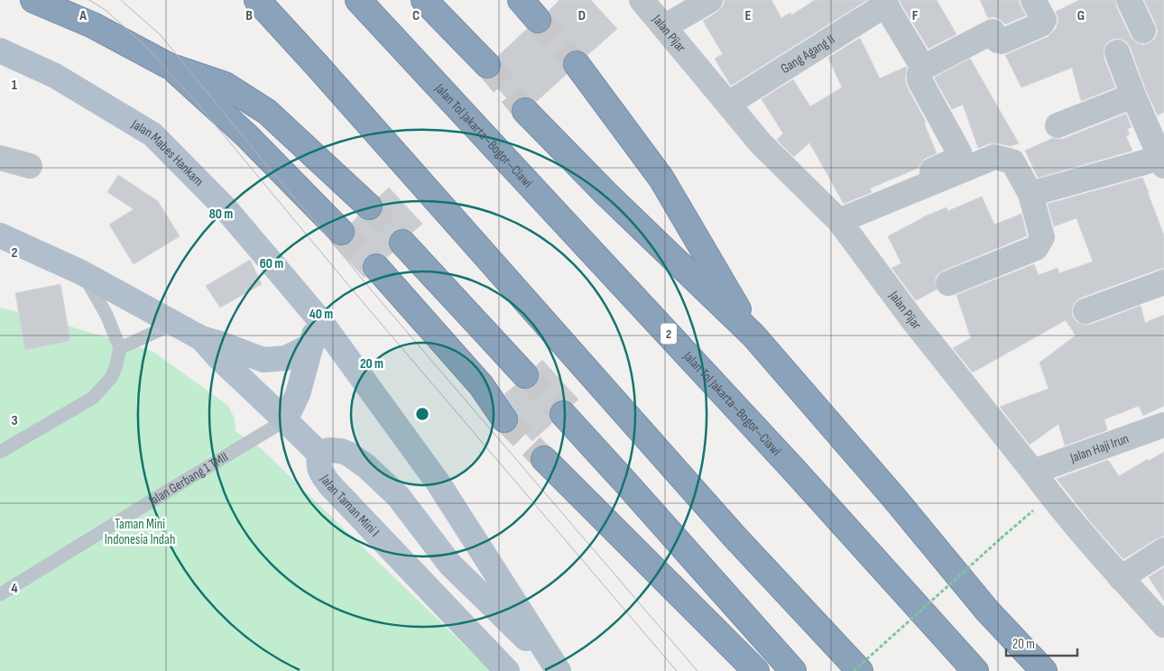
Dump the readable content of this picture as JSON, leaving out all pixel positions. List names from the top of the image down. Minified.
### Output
{"streets":{"highway":["Jalan Tol Jakarta–Bogor–Ciawi","2"],"main road":["Jalan Mabes Hankam","Jalan Taman Mini I"],"street":["Jalan Pijar","Gang Agang II","Jalan Haji Irun"],"lane":["Jalan Gerbang 1 TMII"]},"crossings":[["Jalan Pijar","Gang Agang II"],["Jalan Pijar","Jalan Haji Irun"],["Jalan Gerbang 1 TMII","Jalan Taman Mini I"]],"parks":["Taman Mini Indonesia Indah"],"scale_bar":"20 m","grid":{"columns":["A","B","C","D","E","F","G"],"rows":["1","2","3","4"]},"rings":["80 m","60 m","40 m","20 m"]}
